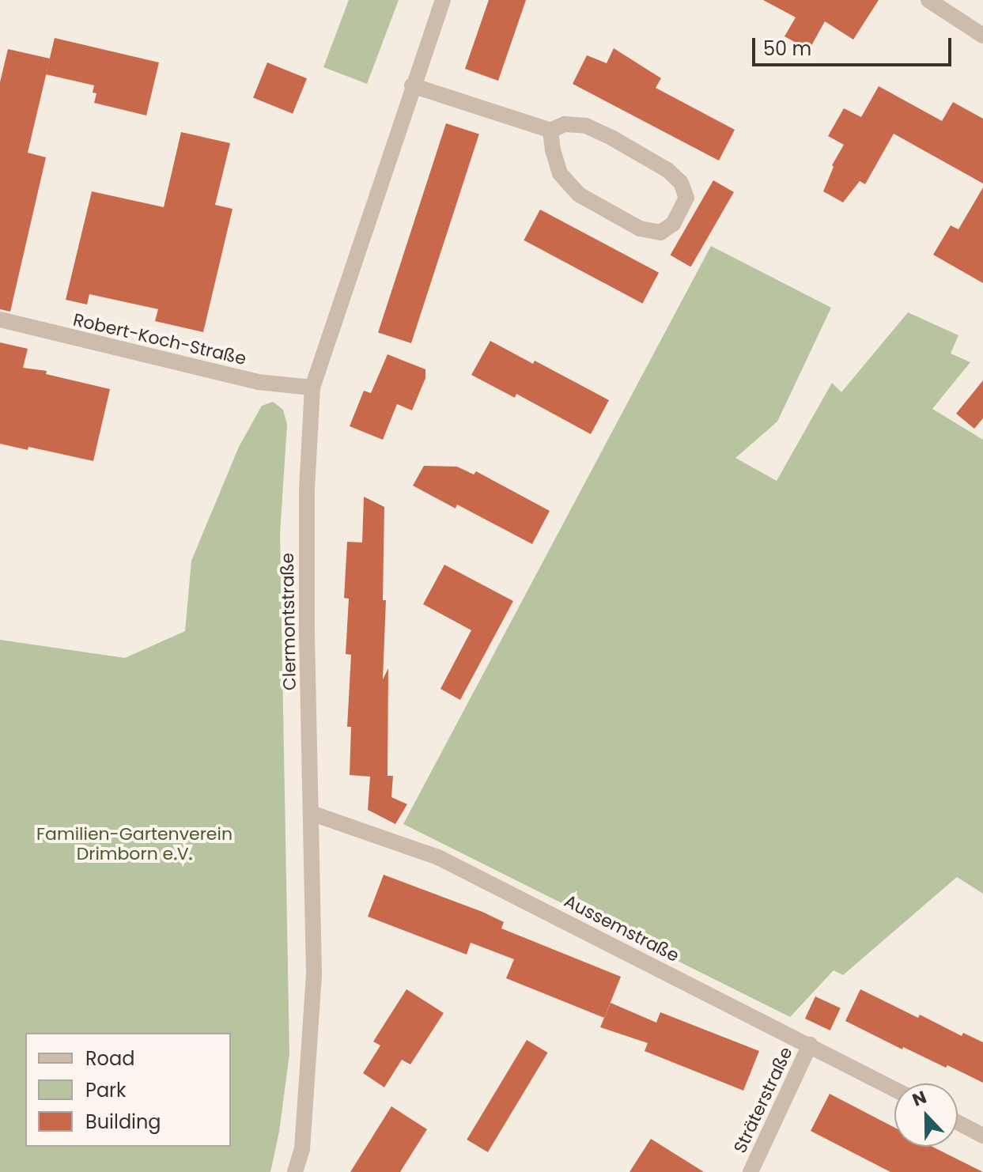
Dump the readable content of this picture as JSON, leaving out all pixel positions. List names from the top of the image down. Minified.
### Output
{"streets":{"street":["Robert-Koch-Straße","Clermontstraße","Aussemstraße","Sträterstraße"]},"crossings":[["Robert-Koch-Straße","Clermontstraße"],["Clermontstraße","Aussemstraße"],["Aussemstraße","Sträterstraße"]],"parks":["Familien-Gartenverein Drimborn e.V."],"legend":["Road","Park","Building"],"scale_bar":"50 m","north":"top"}
